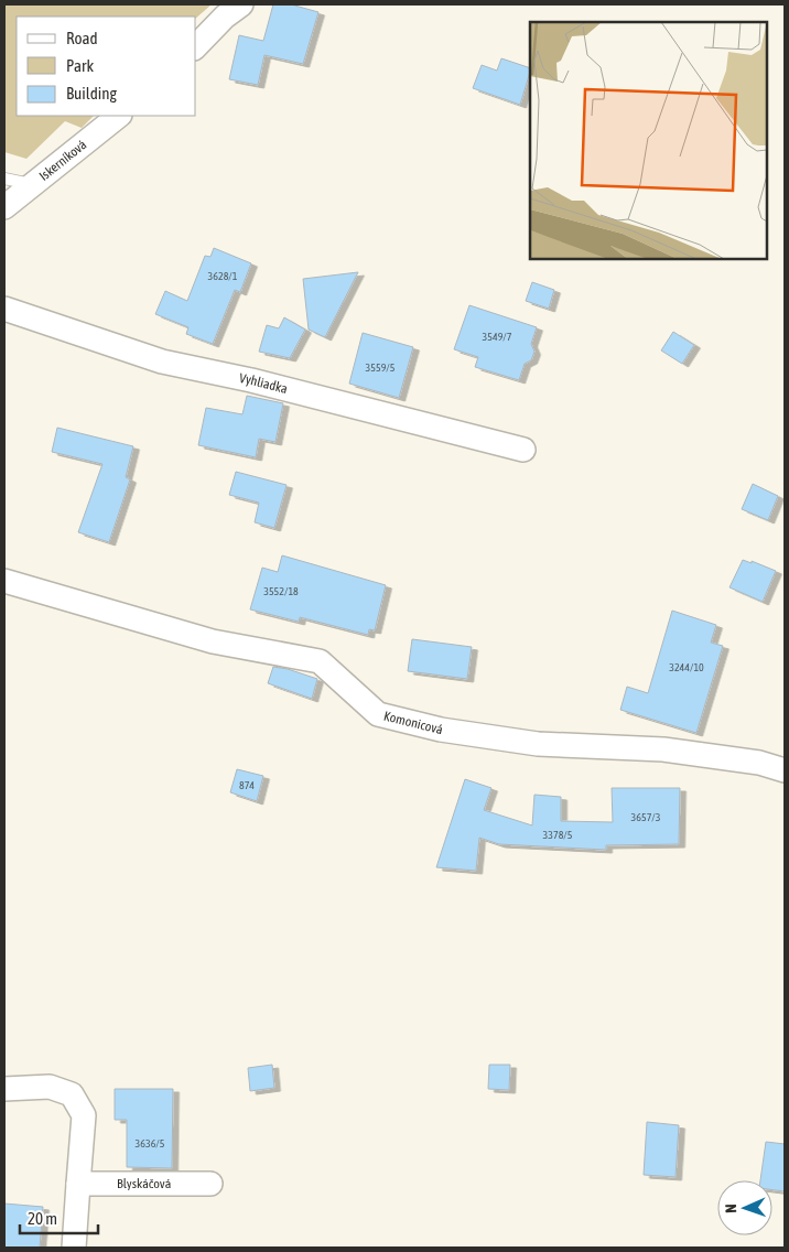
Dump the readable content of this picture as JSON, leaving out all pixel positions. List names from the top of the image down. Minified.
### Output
{"streets":{"street":["Iskerníková","Vyhliadka","Komonicová","Blyskáčová"]},"house_numbers":["3628/1","3549/7","3559/5","3552/18","3244/10","874","3657/3","3378/5","3636/5"],"legend":["Road","Park","Building"],"scale_bar":"20 m","north":"left"}
